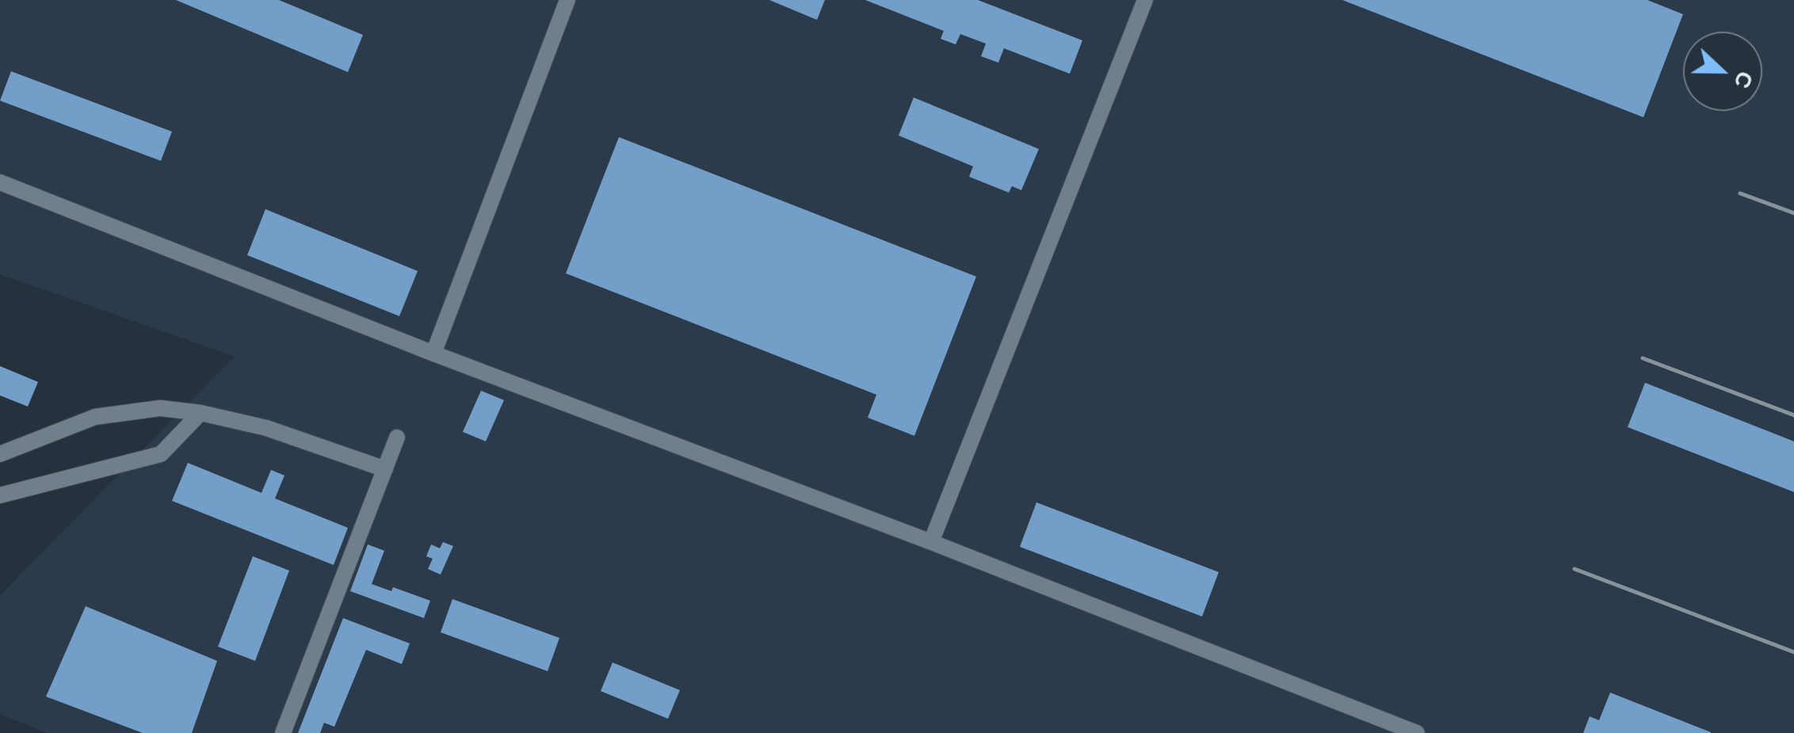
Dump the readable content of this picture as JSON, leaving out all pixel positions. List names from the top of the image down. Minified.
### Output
{"north":"right"}
